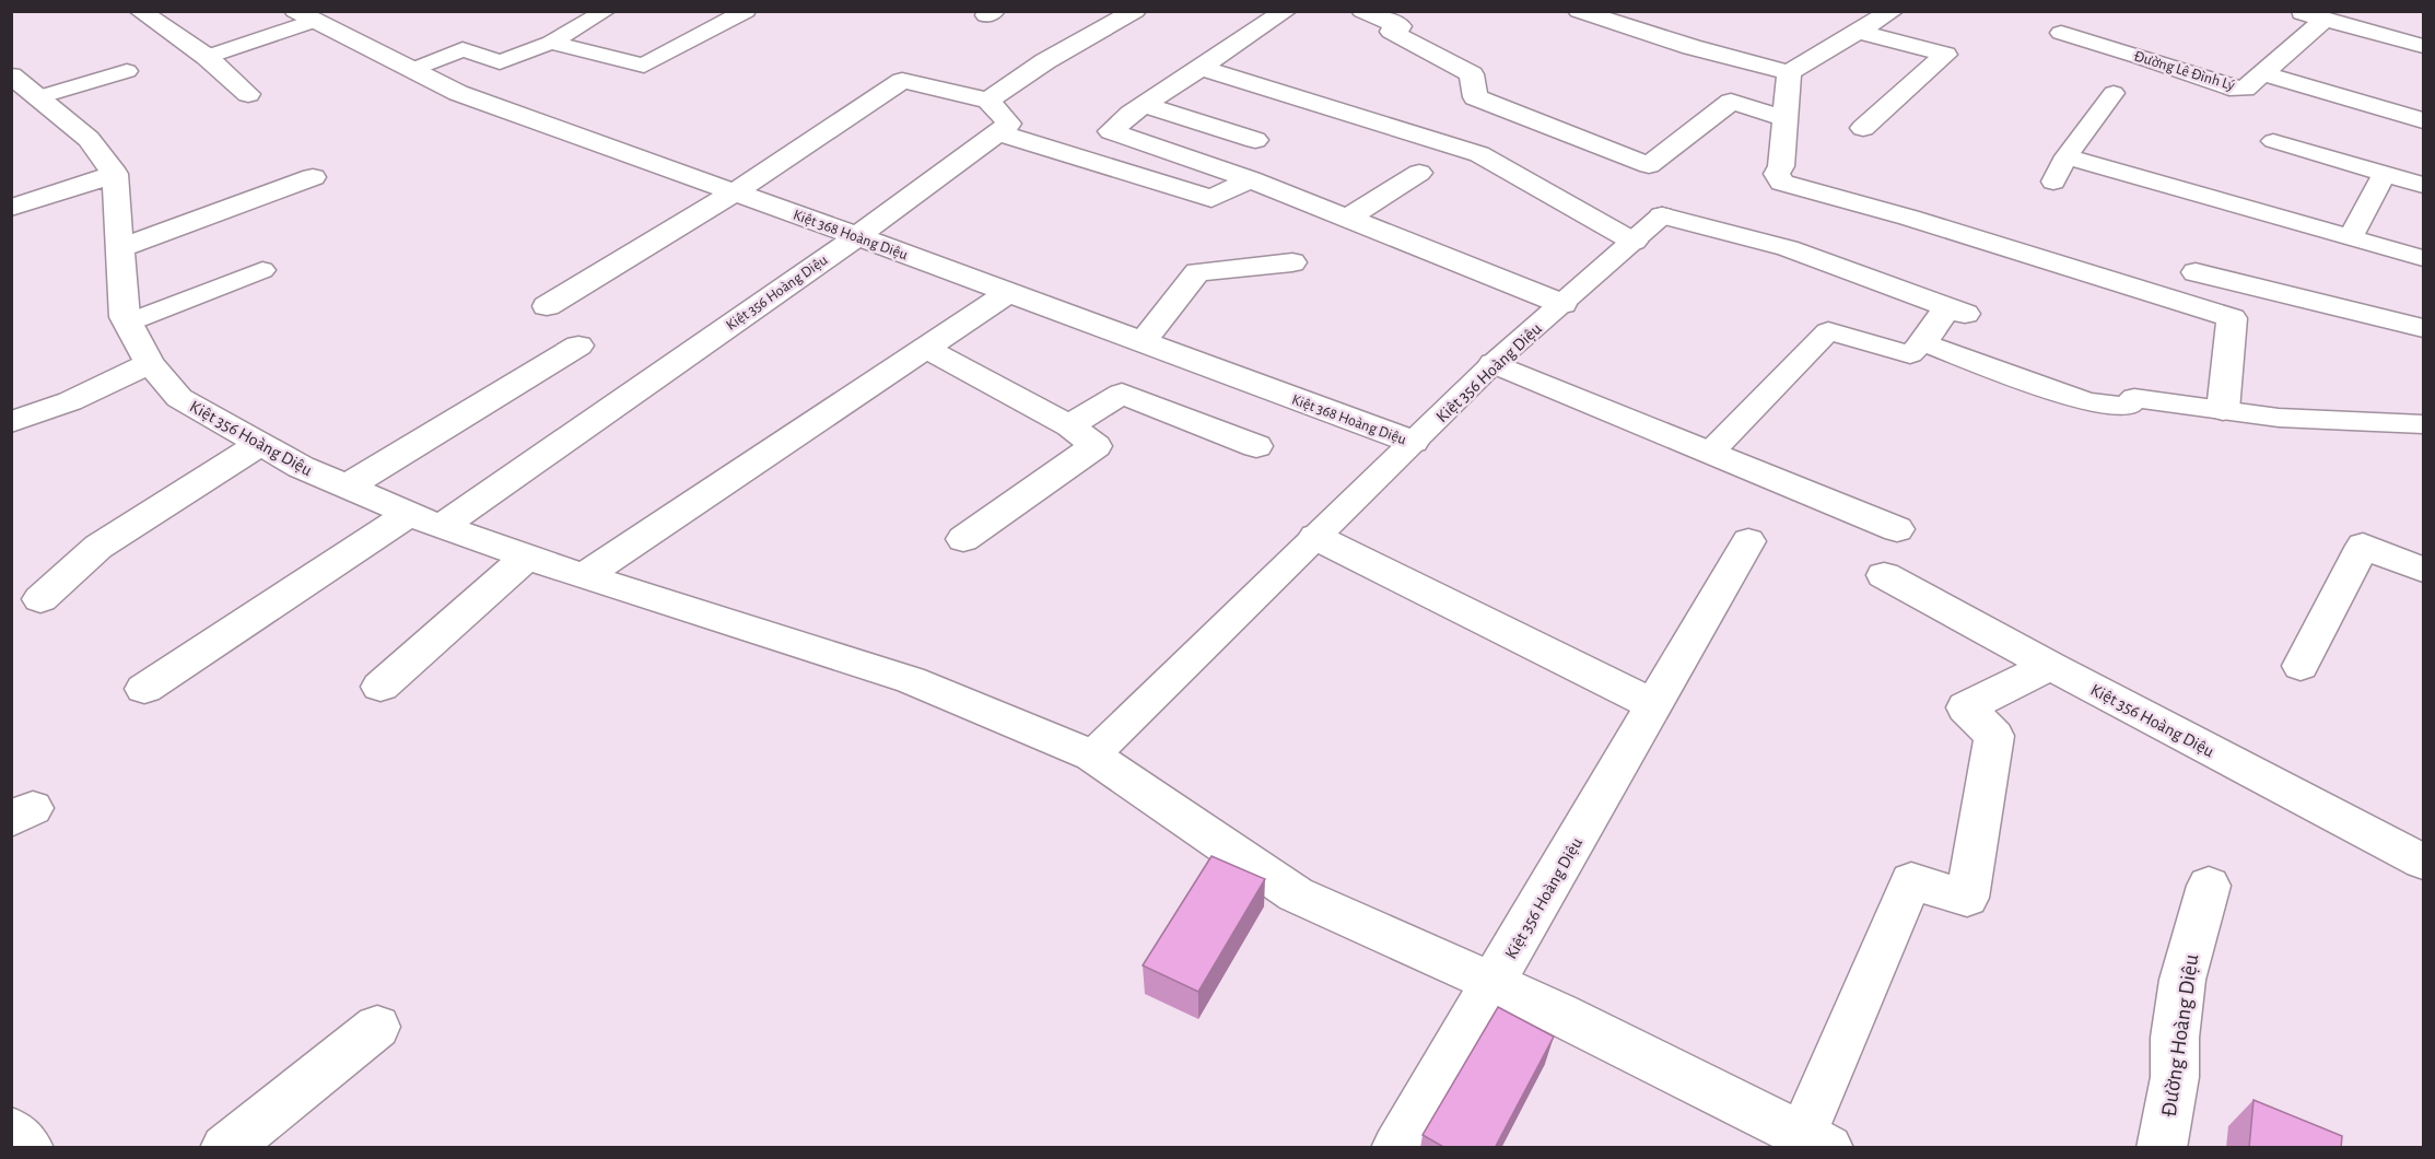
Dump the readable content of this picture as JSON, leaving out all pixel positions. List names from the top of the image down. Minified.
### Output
{"streets":{"street":["Đường Lê Đình Lý","Kiệt 368 Hoàng Diệu","Kiệt 356 Hoàng Diệu","Đường Hoàng Diệu"]},"crossings":[["Kiệt 368 Hoàng Diệu","Kiệt 356 Hoàng Diệu"]]}
